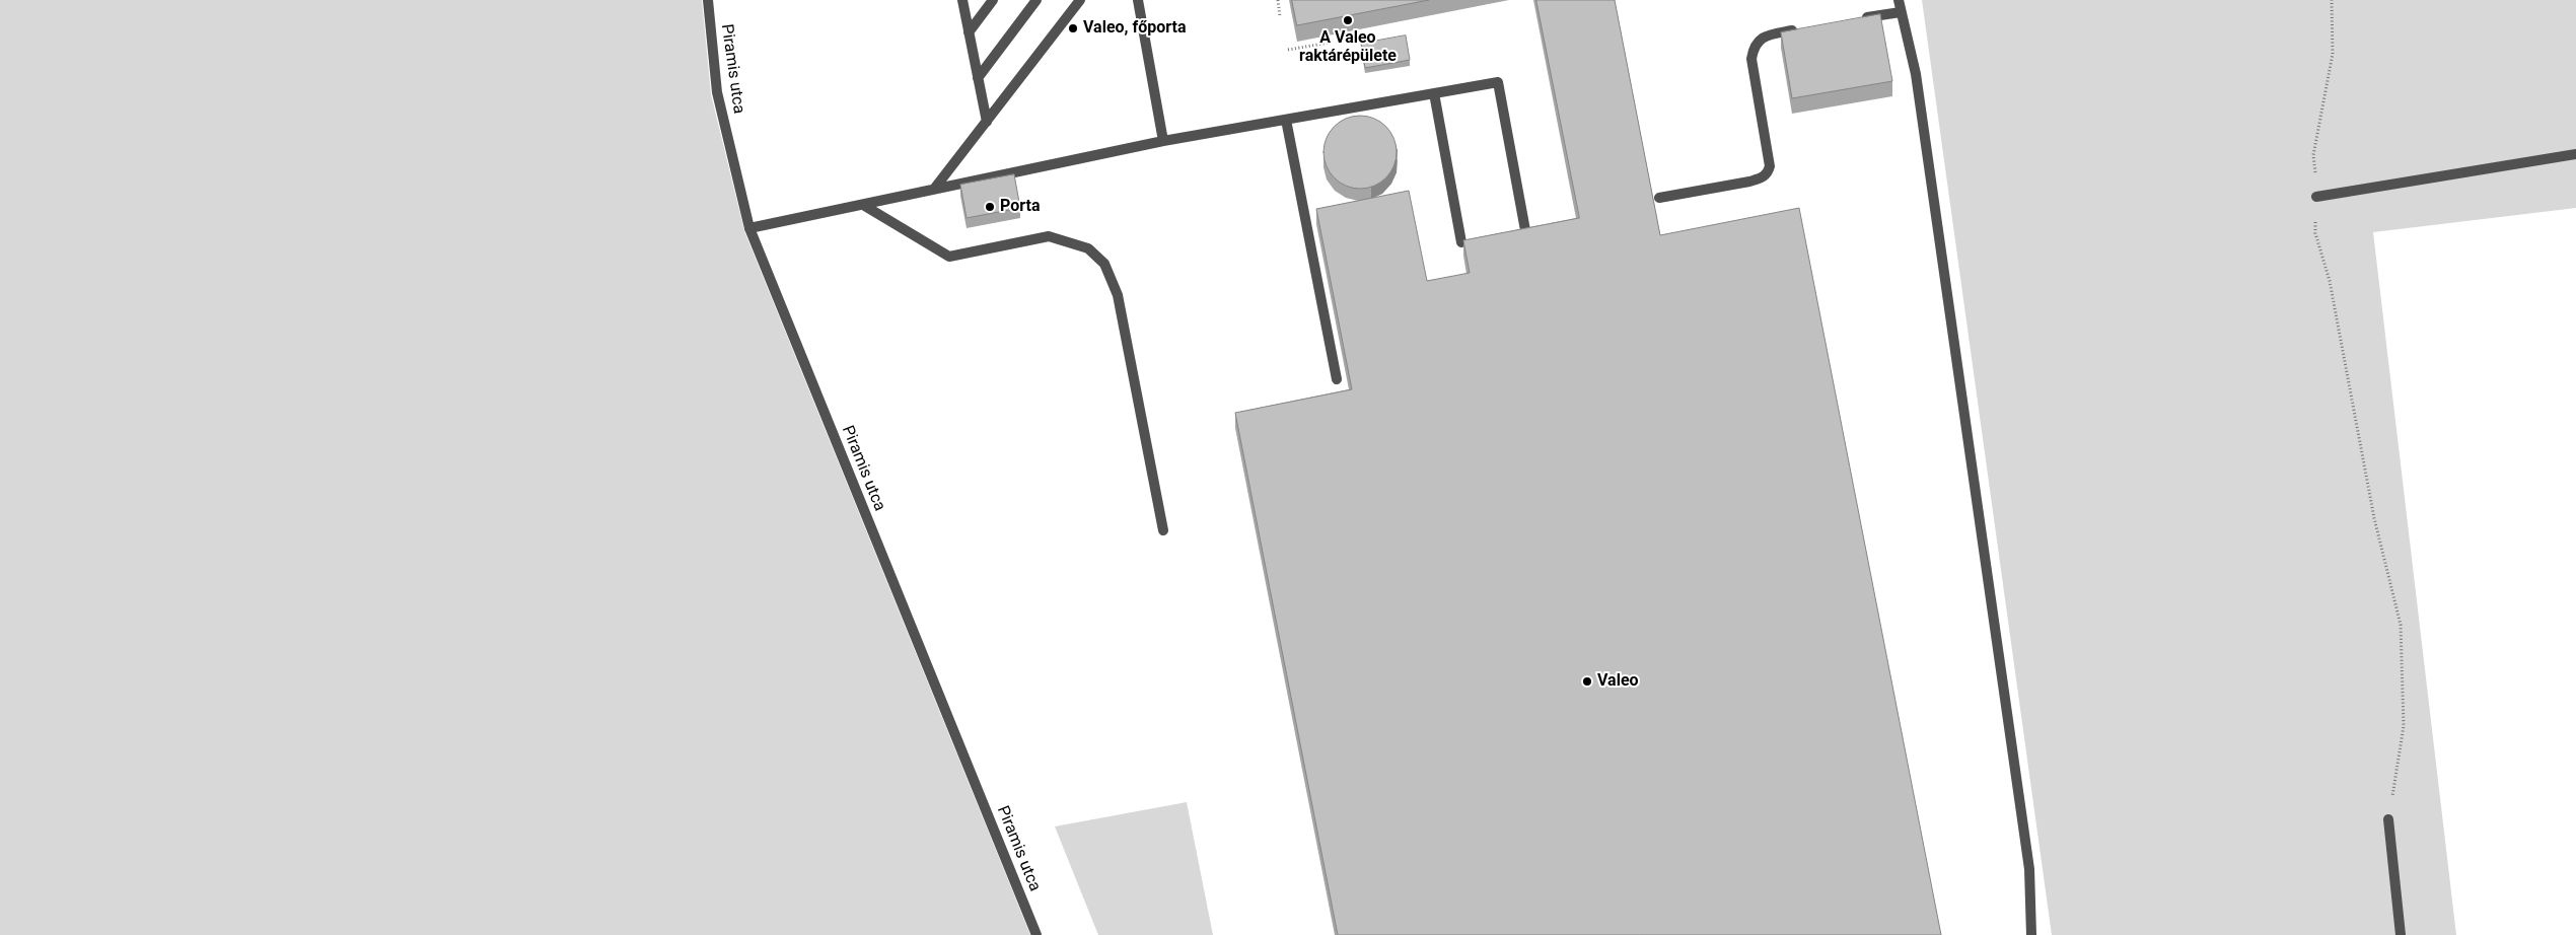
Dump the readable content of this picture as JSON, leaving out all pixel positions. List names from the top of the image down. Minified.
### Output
{"streets":{"street":["Piramis utca"]},"places":["A Valeo raktárépülete","Valeo, főporta","Porta","Valeo"]}
